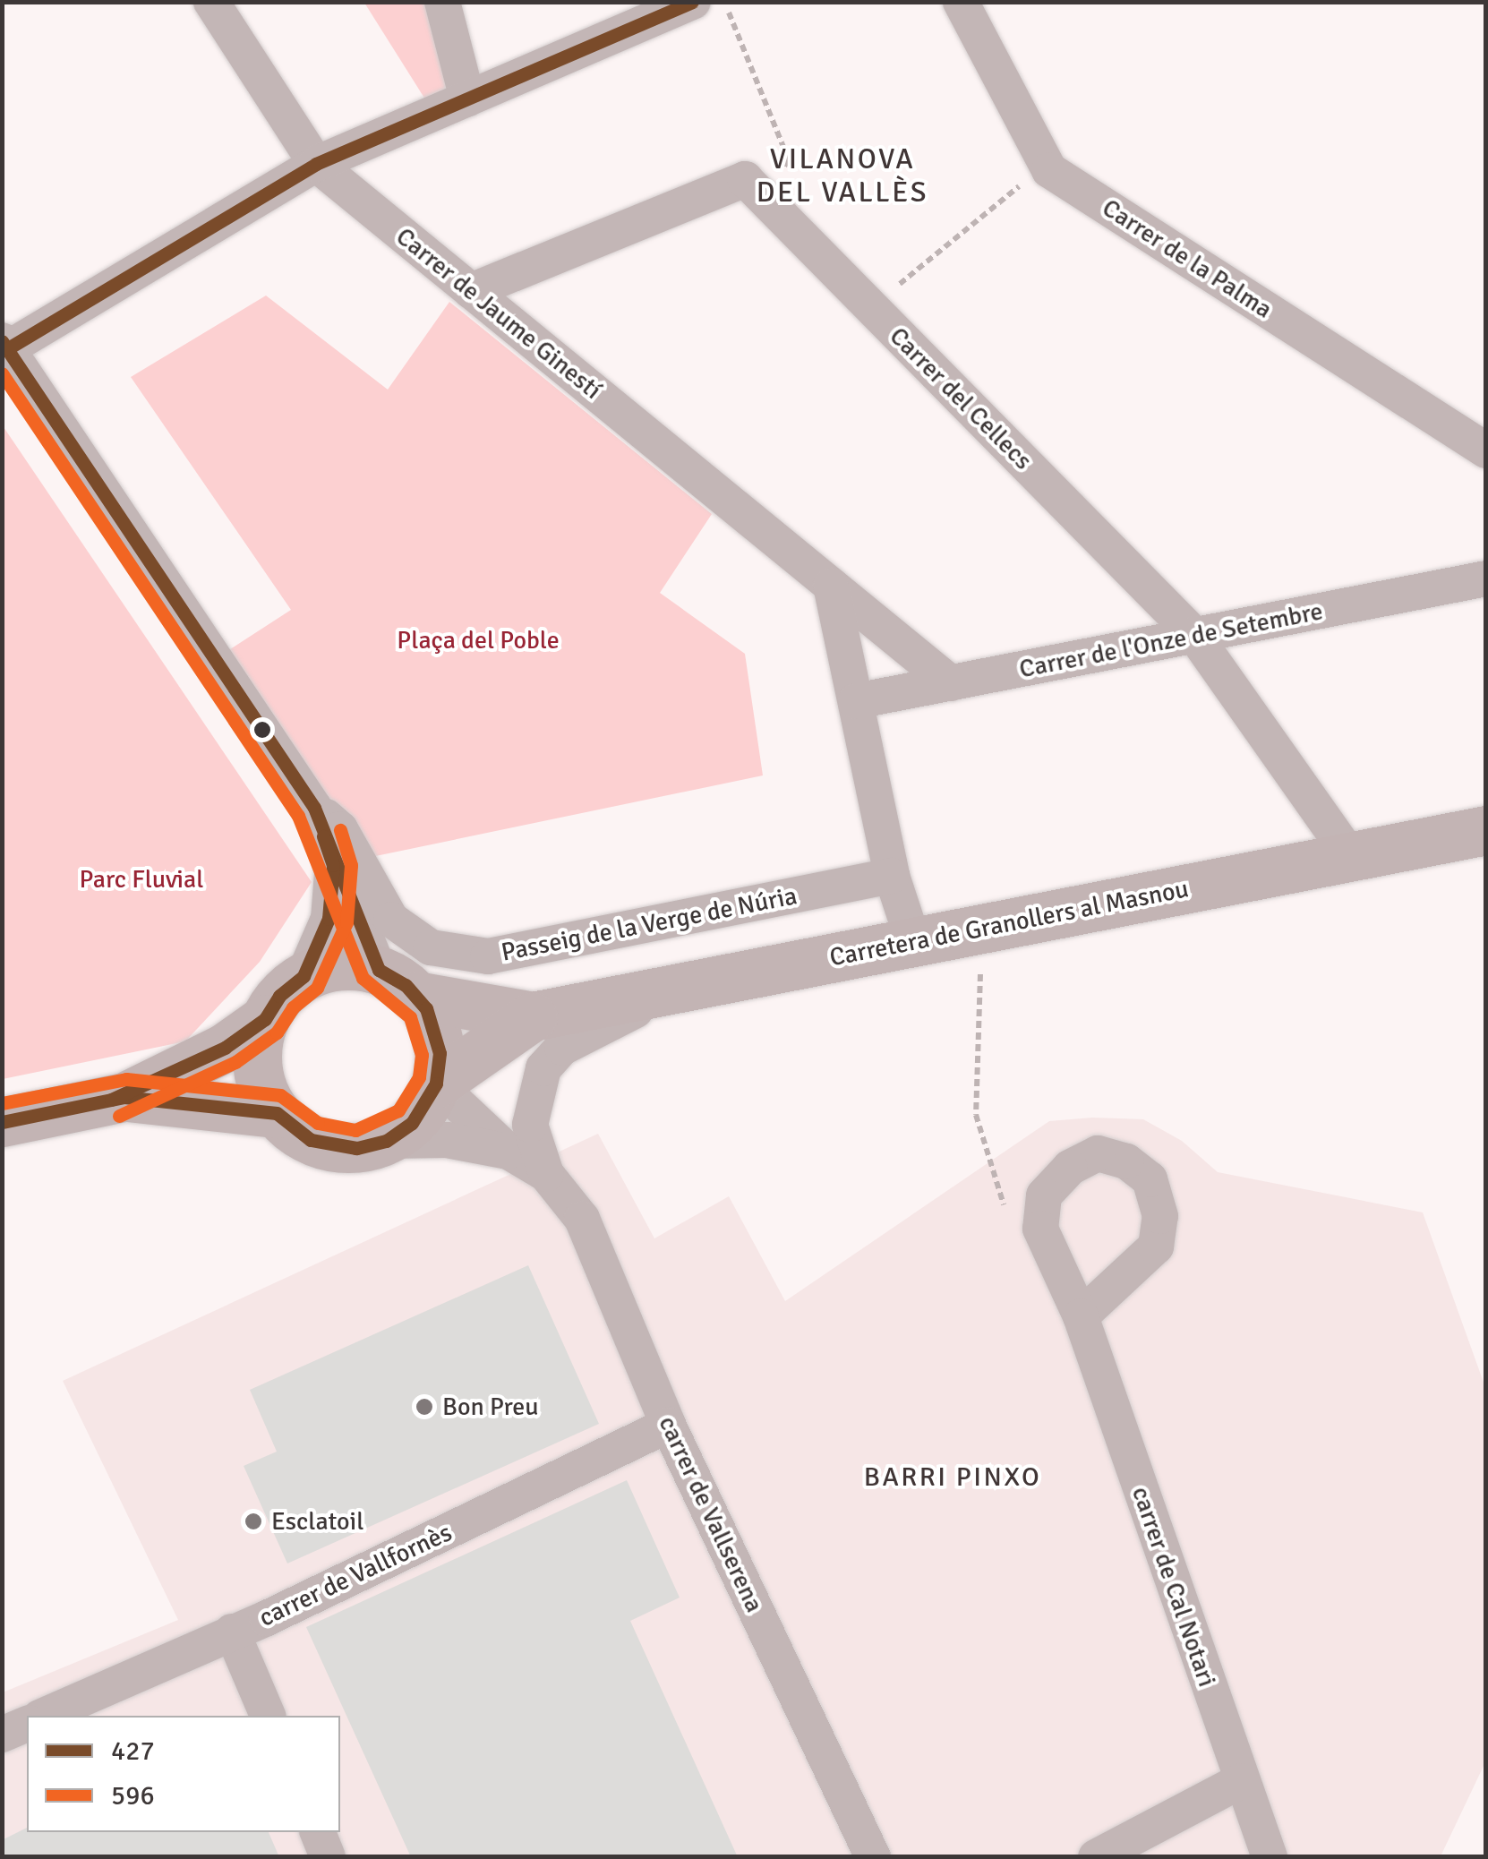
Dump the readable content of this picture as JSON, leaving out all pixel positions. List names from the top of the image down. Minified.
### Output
{"streets":{"main road":["Carretera de Granollers al Masnou"],"street":["Carrer de la Palma","Carrer de Jaume Ginestí","Carrer del Cellecs","Carrer de l'Onze de Setembre","Passeig de la Verge de Núria","carrer de Vallserena","carrer de Vallfornès","carrer de Cal Notari"]},"crossings":[["Carrer de Jaume Ginestí","Carrer del Cellecs"],["Carrer de Jaume Ginestí","Carrer de l'Onze de Setembre"],["Carrer del Cellecs","Carrer de l'Onze de Setembre"],["Carrer del Cellecs","Carretera de Granollers al Masnou"],["Carretera de Granollers al Masnou","carrer de Vallserena"],["carrer de Vallserena","carrer de Vallfornès"]],"districts":["VILANOVA DEL VALLÈS","BARRI PINXO"],"parks":["Plaça del Poble","Parc Fluvial"],"places":["Bon Preu","Esclatoil"],"lines":["transit line 427","transit line 596"],"legend":["427","596"]}
